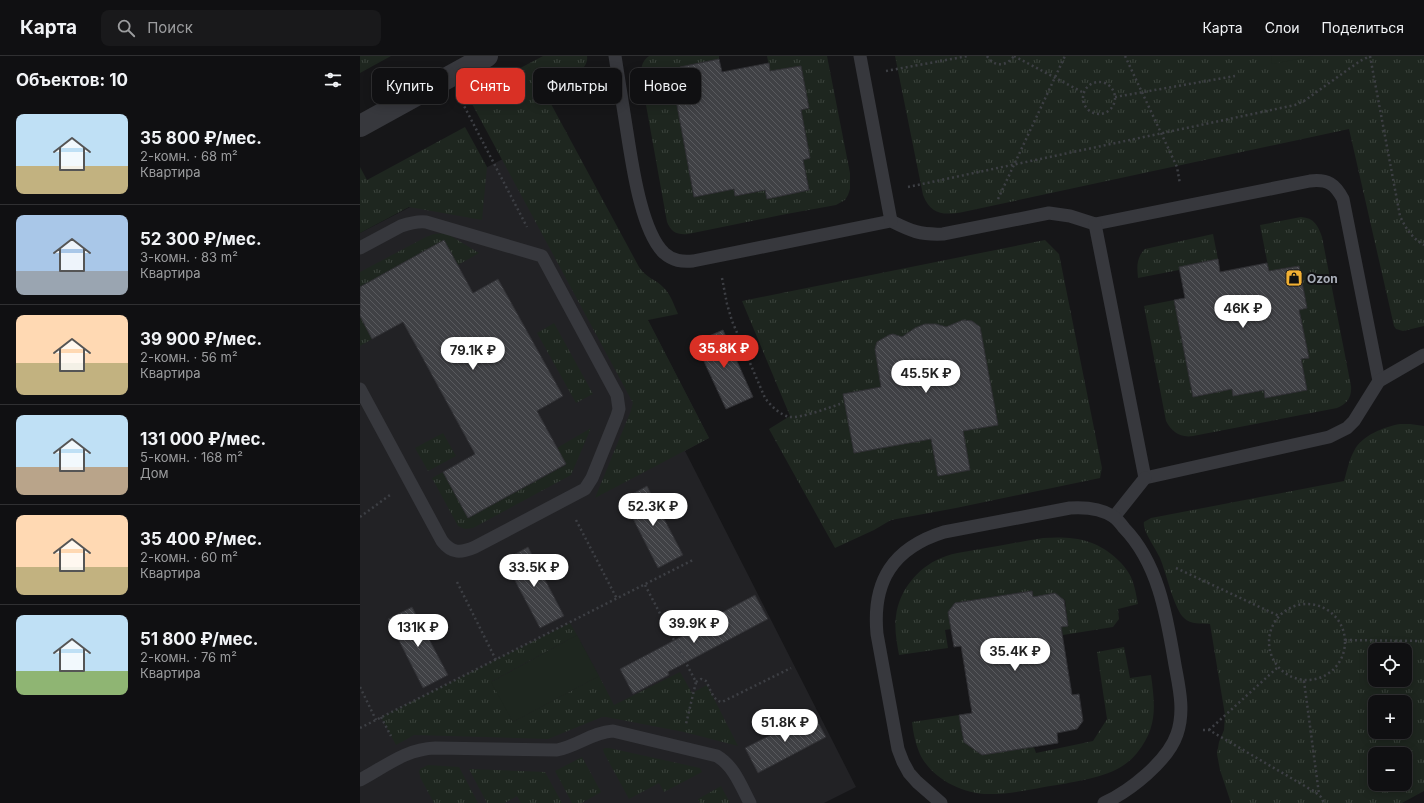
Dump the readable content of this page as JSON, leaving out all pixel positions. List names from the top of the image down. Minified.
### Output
{"places":{"shop":["Ozon"]},"page":{"header":"Карта","search":"Поиск","nav":["Карта","Слои","Поделиться"],"heading":"Объектов: 10","chip":["Купить","Снять","Фильтры","Новое"],"list":[{"name":"35 800 ₽/мес.","note":"2-комн. · 68 m² · Квартира"},{"name":"52 300 ₽/мес.","note":"3-комн. · 83 m² · Квартира"},{"name":"39 900 ₽/мес.","note":"2-комн. · 56 m² · Квартира"},{"name":"131 000 ₽/мес.","note":"5-комн. · 168 m² · Дом"},{"name":"35 400 ₽/мес.","note":"2-комн. · 60 m² · Квартира"},{"name":"51 800 ₽/мес.","note":"2-комн. · 76 m² · Квартира"}],"price":["46K ₽","35.8K ₽","79.1K ₽","45.5K ₽","52.3K ₽","33.5K ₽","39.9K ₽","131K ₽","35.4K ₽","51.8K ₽"],"map_buttons":["+","−"]}}
